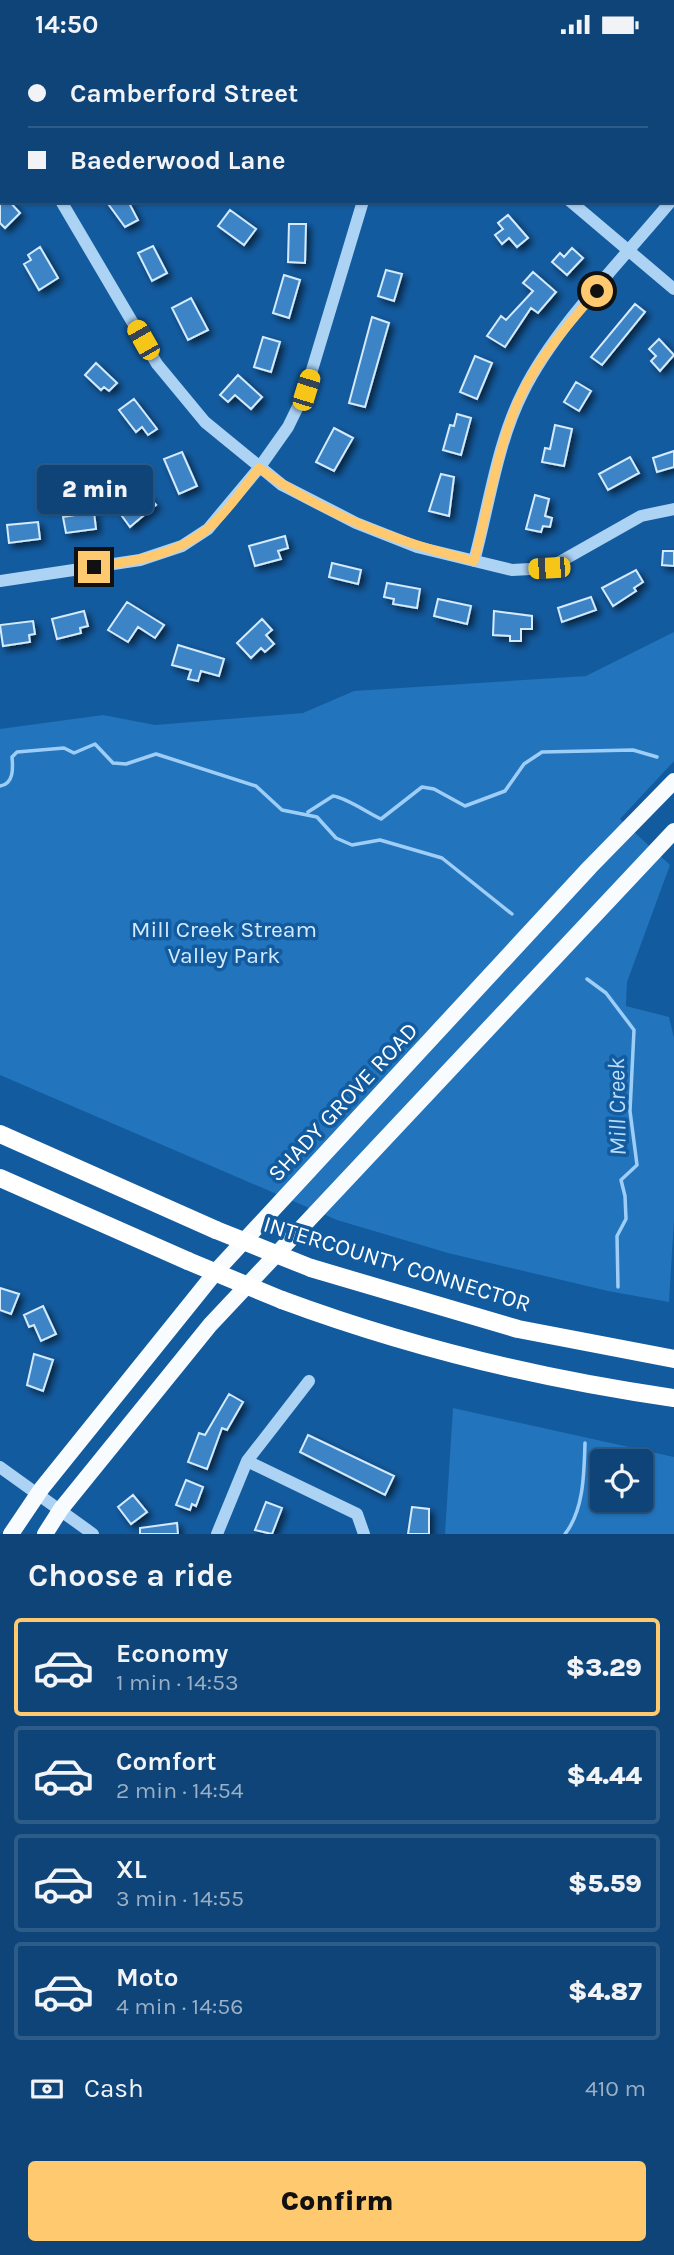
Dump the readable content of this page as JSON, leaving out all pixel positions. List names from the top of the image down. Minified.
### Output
{"streets":{"highway":["INTERCOUNTY CONNECTOR"],"main road":["SHADY GROVE ROAD"]},"water":["Mill Creek"],"parks":["Mill Creek Stream Valley Park"],"page":{"status":"14:50","banner":["Camberford Street","Baederwood Lane"],"bubble":"2 min","heading":"Choose a ride","list":[{"name":"Economy","note":"1 min · 14:53","value":"$3.29"},{"name":"Comfort","note":"2 min · 14:54","value":"$4.44"},{"name":"XL","note":"3 min · 14:55","value":"$5.59"},{"name":"Moto","note":"4 min · 14:56","value":"$4.87"}],"pay":["Cash","410 m"],"buttons":"Confirm"}}
